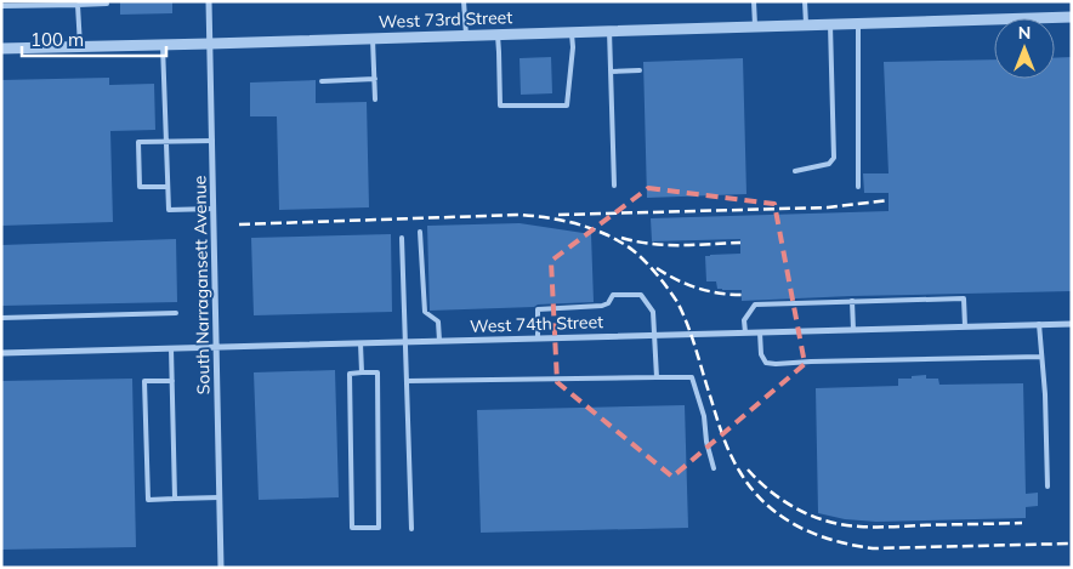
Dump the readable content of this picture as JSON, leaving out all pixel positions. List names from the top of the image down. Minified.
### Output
{"streets":{"street":["West 73rd Street","South Narragansett Avenue","West 74th Street"]},"crossings":[["West 73rd Street","South Narragansett Avenue"],["South Narragansett Avenue","West 74th Street"]],"scale_bar":"100 m","north":"top"}
